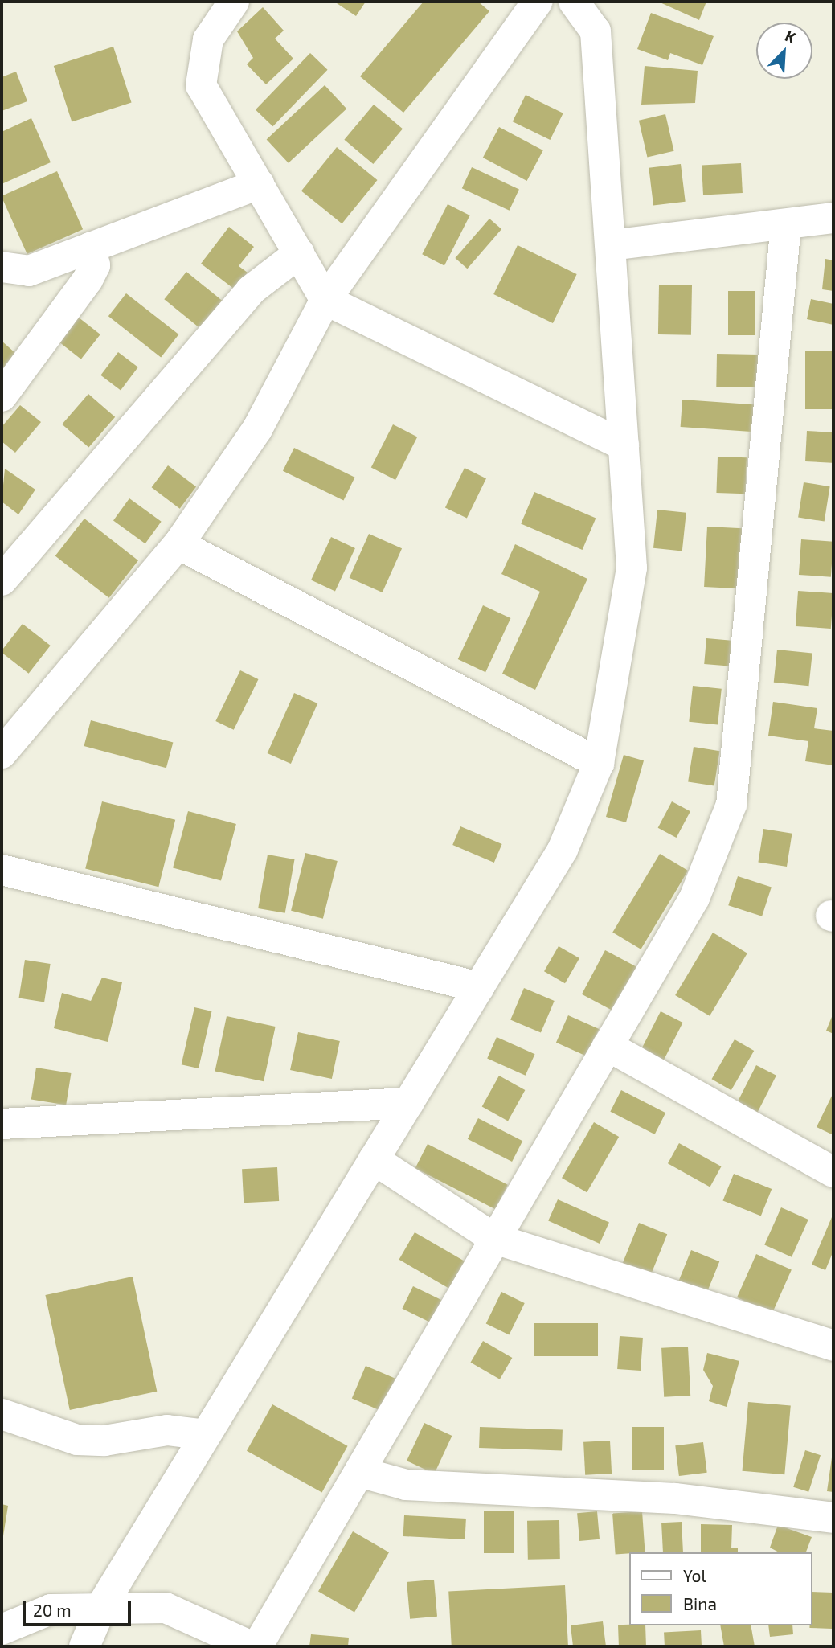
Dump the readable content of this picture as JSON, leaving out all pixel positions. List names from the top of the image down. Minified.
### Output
{"legend":["Yol","Bina"],"scale_bar":"20 m","north":"top right"}
